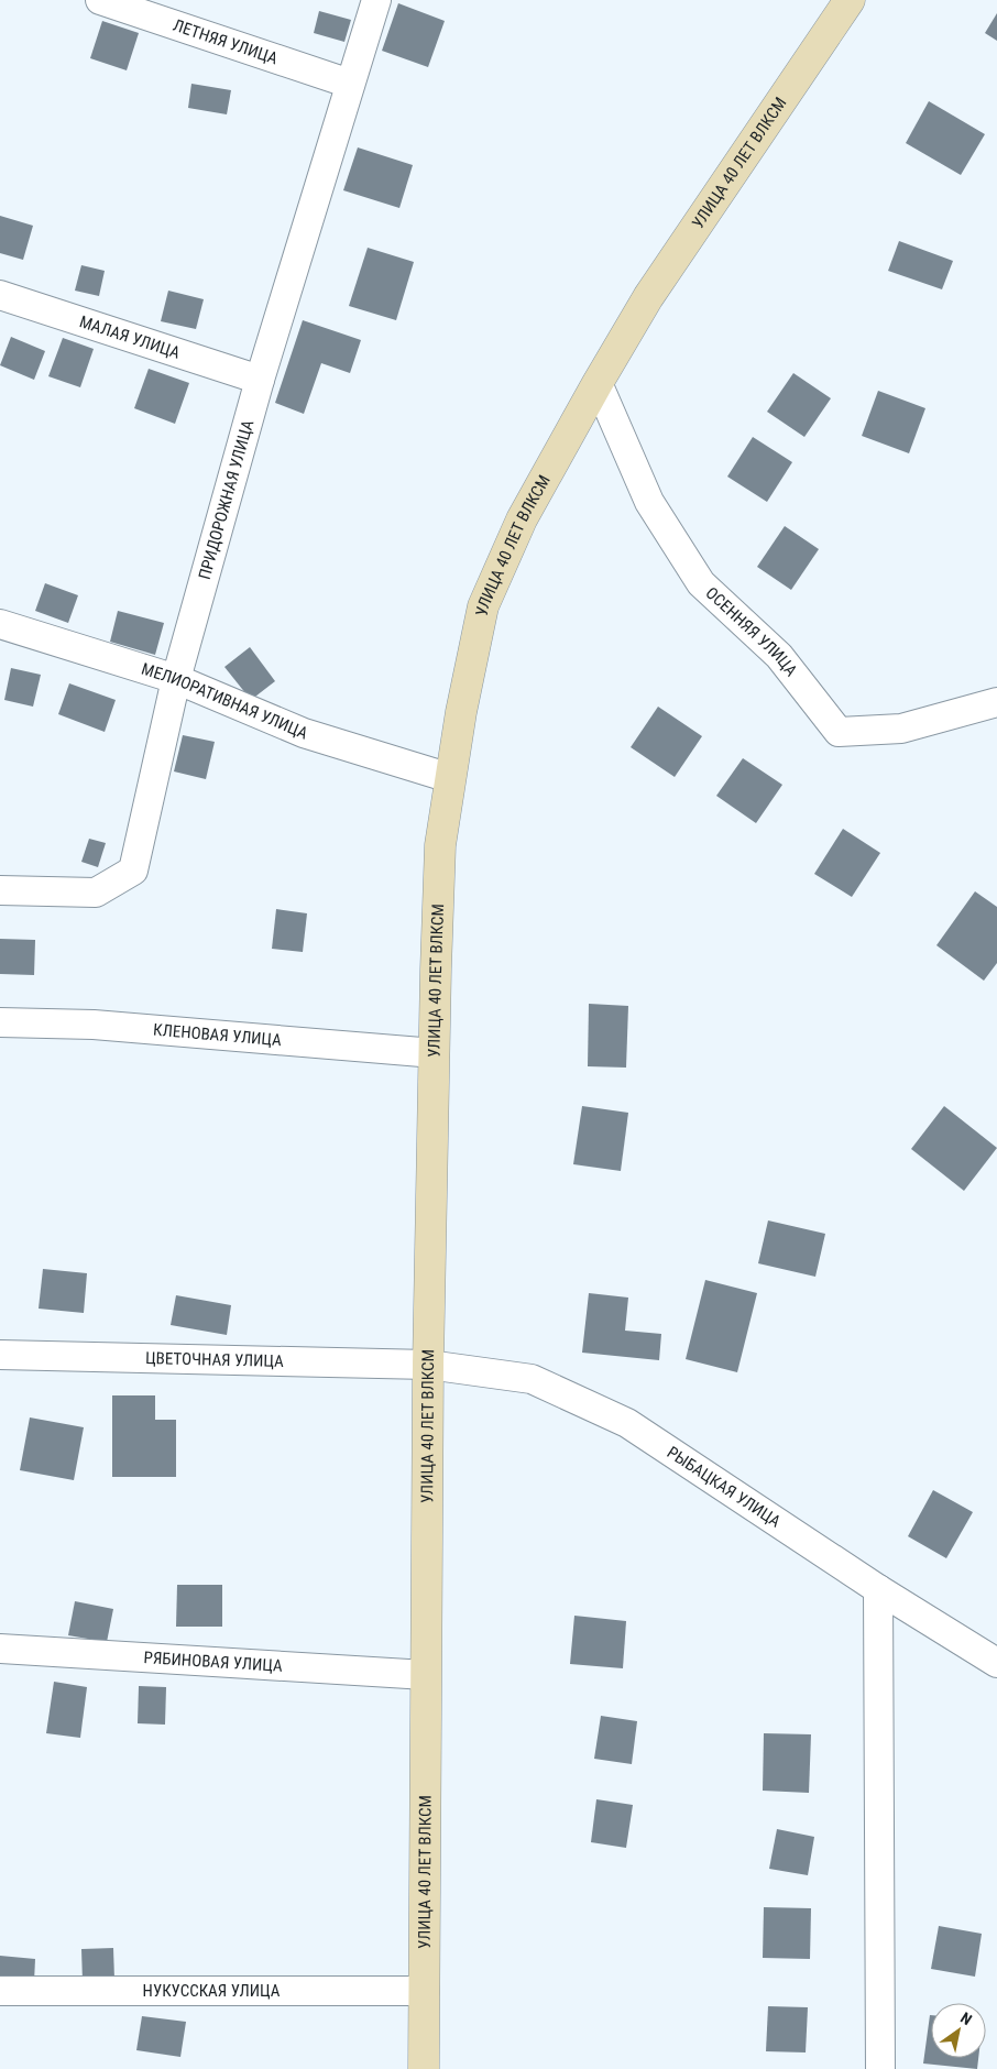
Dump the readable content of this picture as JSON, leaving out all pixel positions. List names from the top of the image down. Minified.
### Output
{"streets":{"street":["ЛЕТНЯЯ УЛИЦА","УЛИЦА 40 ЛЕТ ВЛКСМ","МАЛАЯ УЛИЦА","ПРИДОРОЖНАЯ УЛИЦА","ОСЕННЯЯ УЛИЦА","МЕЛИОРАТИВНАЯ УЛИЦА","КЛЕНОВАЯ УЛИЦА","ЦВЕТОЧНАЯ УЛИЦА","РЫБАЦКАЯ УЛИЦА","РЯБИНОВАЯ УЛИЦА","НУКУССКАЯ УЛИЦА"]},"crossings":[["ЛЕТНЯЯ УЛИЦА","ПРИДОРОЖНАЯ УЛИЦА"],["УЛИЦА 40 ЛЕТ ВЛКСМ","ОСЕННЯЯ УЛИЦА"],["УЛИЦА 40 ЛЕТ ВЛКСМ","МЕЛИОРАТИВНАЯ УЛИЦА"],["УЛИЦА 40 ЛЕТ ВЛКСМ","КЛЕНОВАЯ УЛИЦА"],["УЛИЦА 40 ЛЕТ ВЛКСМ","ЦВЕТОЧНАЯ УЛИЦА"],["УЛИЦА 40 ЛЕТ ВЛКСМ","РЫБАЦКАЯ УЛИЦА"],["УЛИЦА 40 ЛЕТ ВЛКСМ","РЯБИНОВАЯ УЛИЦА"],["УЛИЦА 40 ЛЕТ ВЛКСМ","НУКУССКАЯ УЛИЦА"],["МАЛАЯ УЛИЦА","ПРИДОРОЖНАЯ УЛИЦА"],["ПРИДОРОЖНАЯ УЛИЦА","МЕЛИОРАТИВНАЯ УЛИЦА"],["ЦВЕТОЧНАЯ УЛИЦА","РЫБАЦКАЯ УЛИЦА"]],"north":"top right"}
